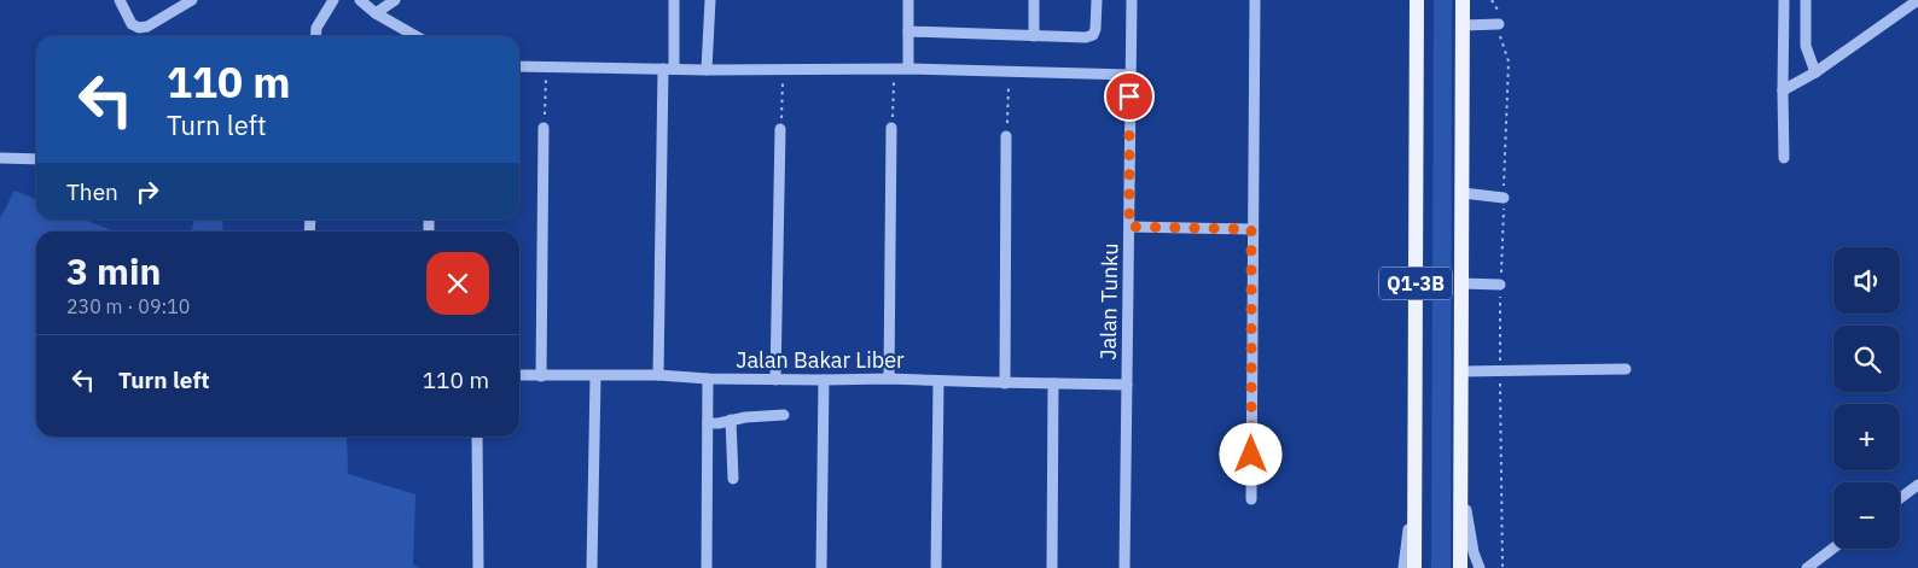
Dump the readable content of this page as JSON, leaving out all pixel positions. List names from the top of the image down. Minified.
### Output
{"streets":{"main road":["Q1-3B"],"street":["Jalan Tunku","Jalan Bakar Liber"]},"crossings":[["Jalan Tunku","Jalan Bakar Liber"]],"page":{"turn":["110 m","Turn left"],"then":"Then","heading":["3 min","230 m · 09:10"],"map_buttons":["+","−"],"list":[{"name":"Turn left","value":"110 m"}]}}
